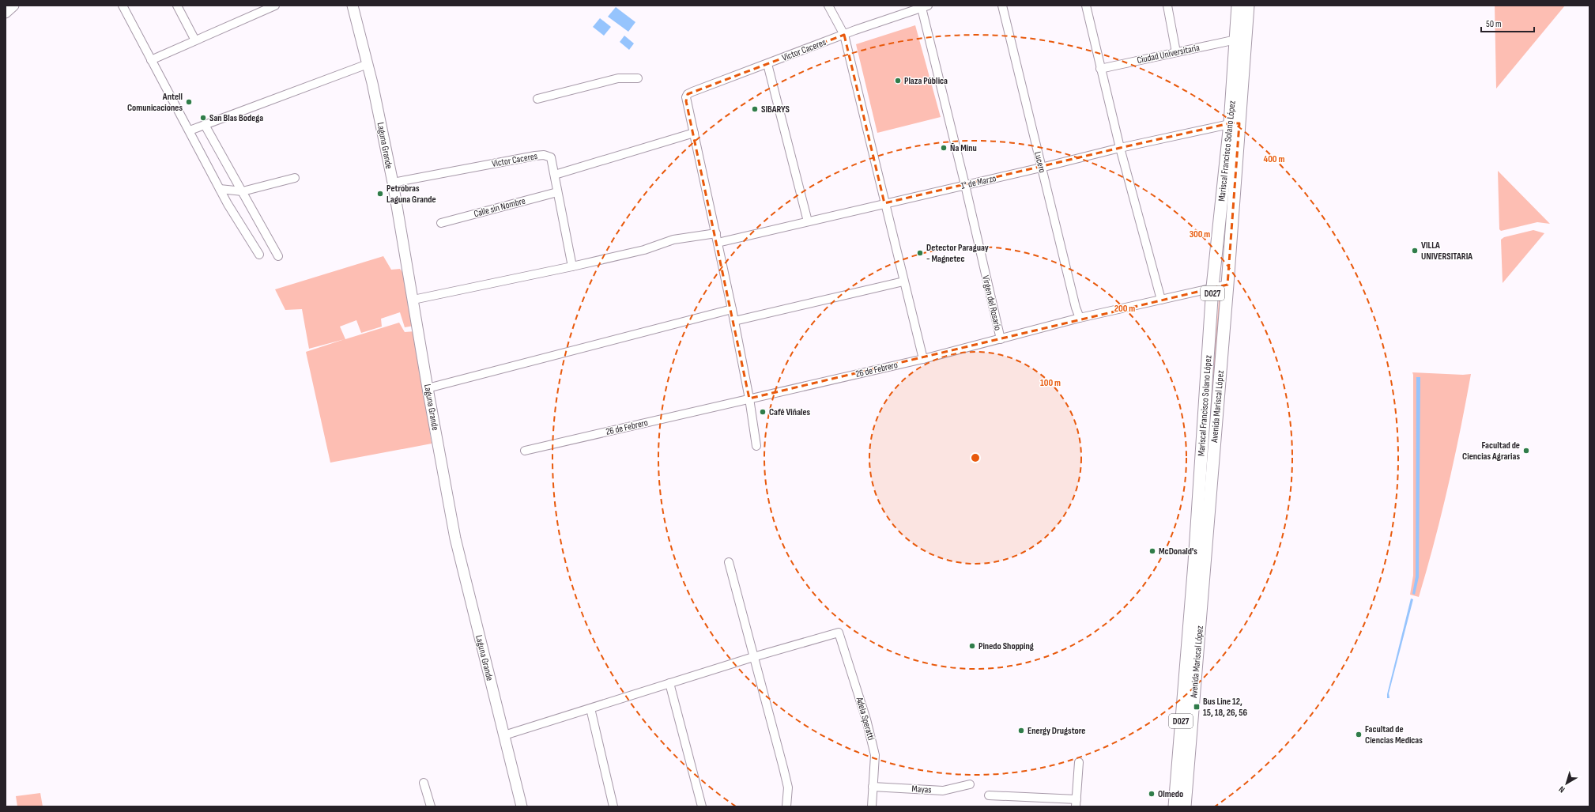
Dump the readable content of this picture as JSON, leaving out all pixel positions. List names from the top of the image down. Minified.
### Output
{"streets":{"highway":["Mariscal Francisco Solano López","D027","Avenida Mariscal López"],"main road":["Laguna Grande"],"street":["Victor Caceres","Ciudad Universitaria","Lucero","1° de Marzo","Calle sin Nombre","Virgen del Rosario","26 de Febrero","Adela Speratti","Mayas"]},"crossings":[["Victor Caceres","Laguna Grande"],["Victor Caceres","Virgen del Rosario"],["Ciudad Universitaria","Mariscal Francisco Solano López"],["Mariscal Francisco Solano López","1° de Marzo"],["Mariscal Francisco Solano López","26 de Febrero"],["Mariscal Francisco Solano López","Avenida Mariscal López"],["Lucero","1° de Marzo"],["Lucero","26 de Febrero"],["1° de Marzo","Virgen del Rosario"],["1° de Marzo","Avenida Mariscal López"],["Virgen del Rosario","26 de Febrero"],["26 de Febrero","Avenida Mariscal López"],["Adela Speratti","Mayas"]],"places":{"other":["Plaza Pública","Antell Comunicaciones","SIBARYS","San Blas Bodega","Ña Minu","Petrobras Laguna Grande","VILLA UNIVERSITARIA","Detector Paraguay - Magnetec","Café Viñales","Facultad de Ciencias Agrarias","McDonald's","Pinedo Shopping","Energy Drugstore","Facultad de Ciencias Medicas","Olmedo"],"transit":["Bus Line 12, 15, 18, 26, 56"]},"scale_bar":"50 m","north":"bottom left","rings":["400 m","300 m","200 m","100 m"]}
